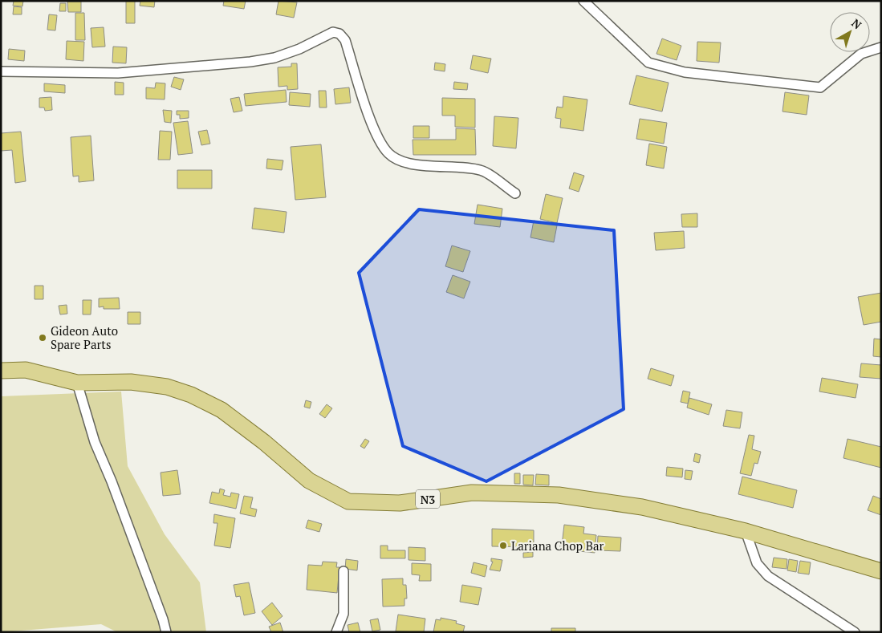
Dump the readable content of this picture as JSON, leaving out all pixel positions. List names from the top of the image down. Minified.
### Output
{"streets":{"main road":["N3"]},"places":["Gideon Auto Spare Parts","Lariana Chop Bar"],"north":"top right"}
